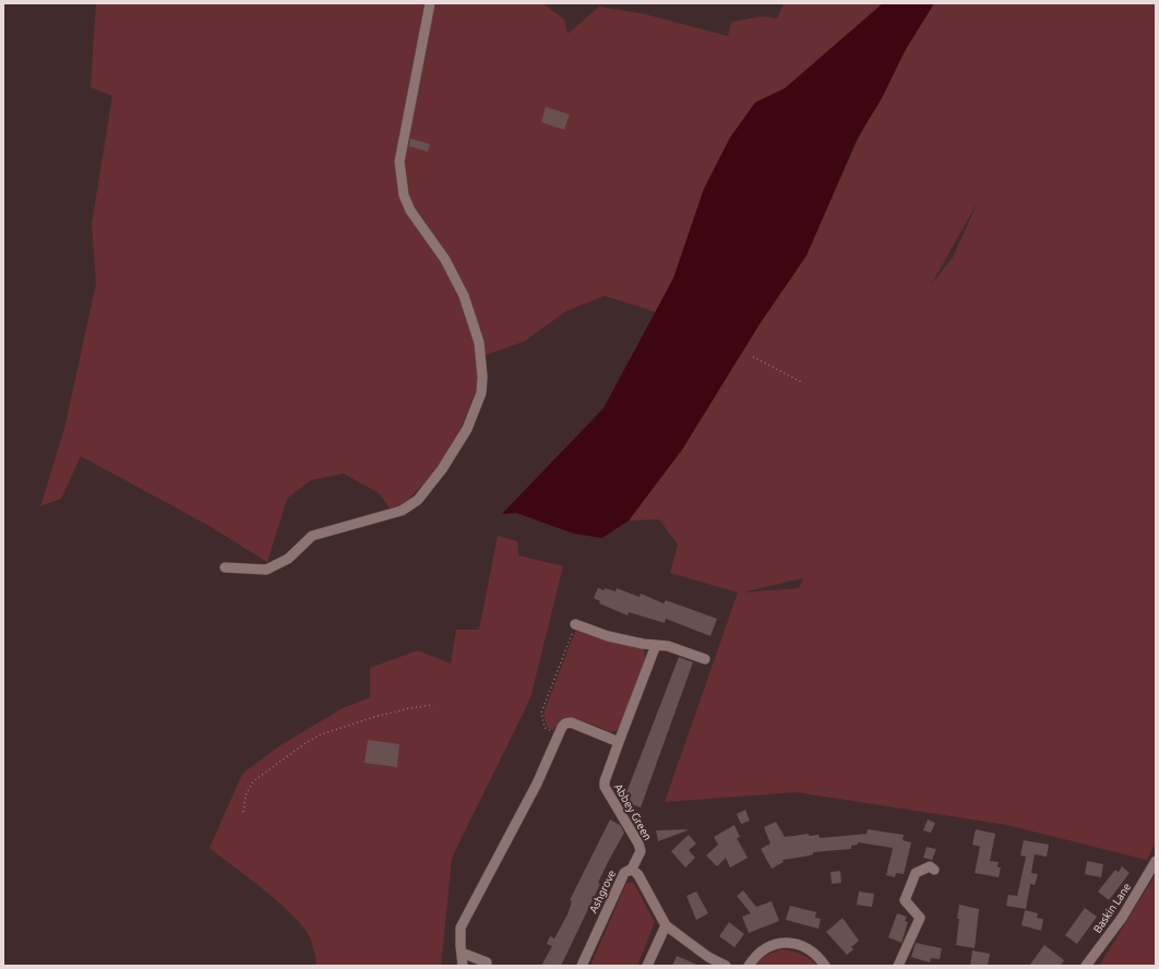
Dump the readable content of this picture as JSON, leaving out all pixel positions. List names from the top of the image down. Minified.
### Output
{"streets":{"street":["Abbey Green","Ashgrove","Baskin Lane"]},"crossings":[["Abbey Green","Ashgrove"]]}
